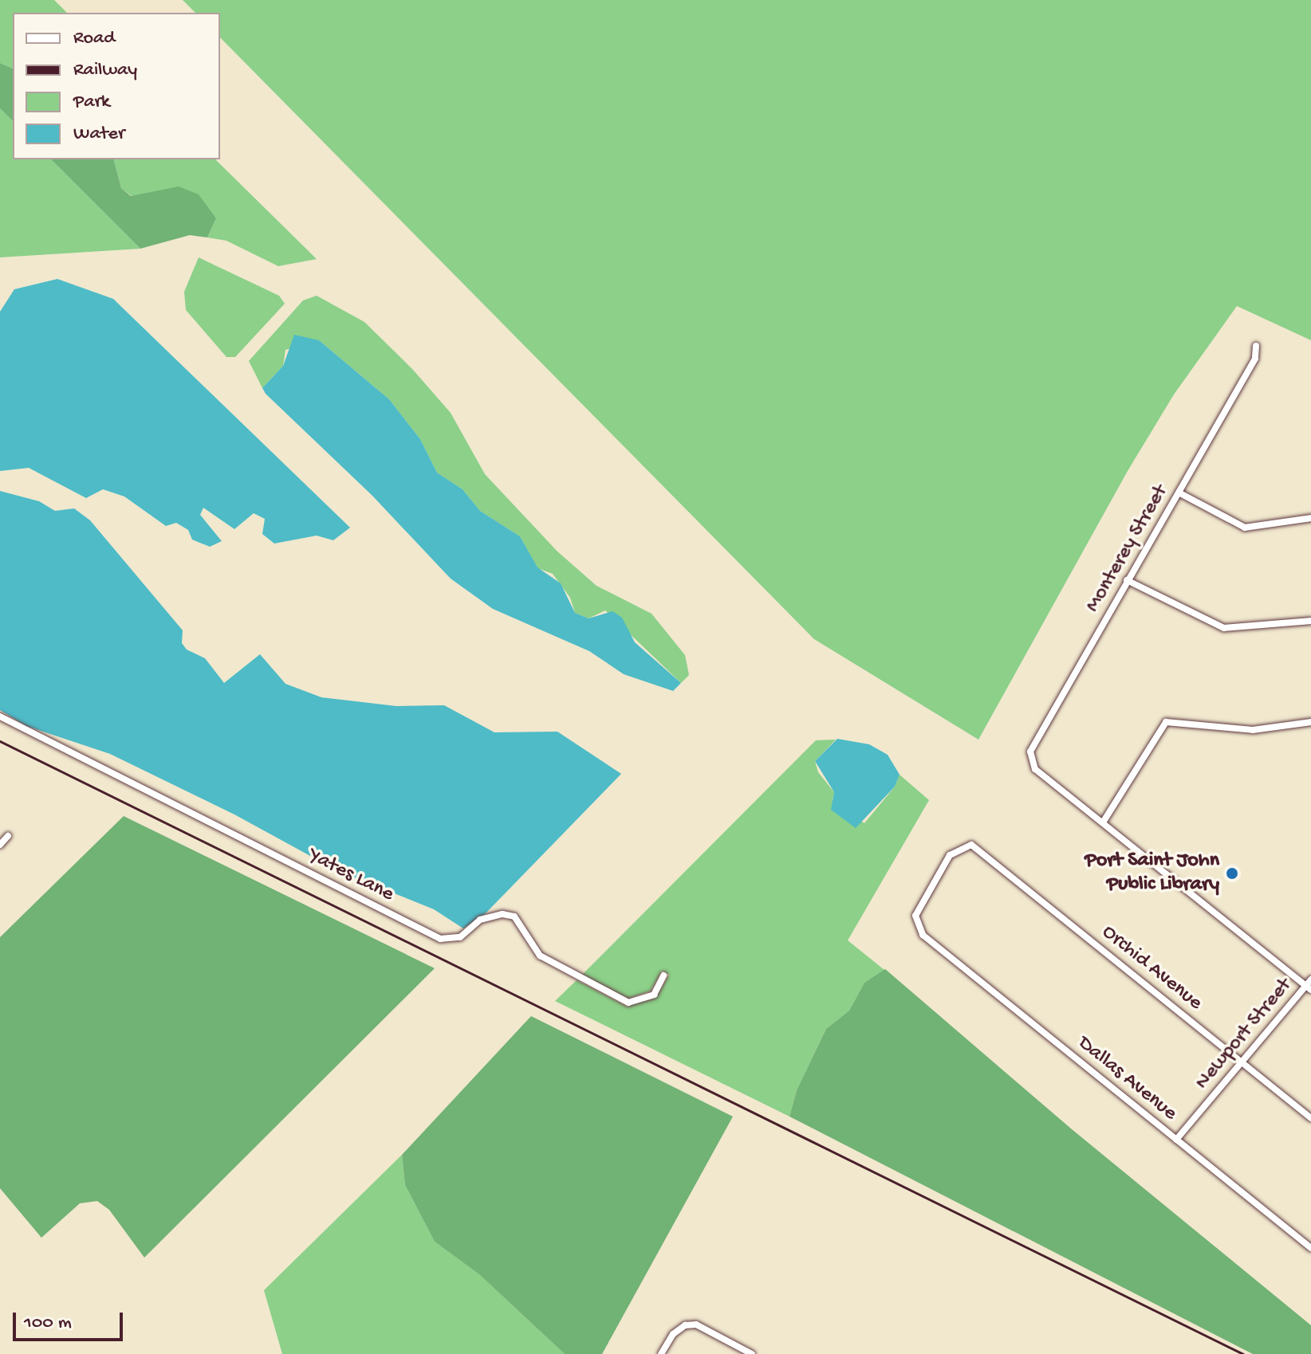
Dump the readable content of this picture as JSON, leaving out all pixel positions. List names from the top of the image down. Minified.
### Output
{"streets":{"street":["Monterey Street","Yates Lane","Orchid Avenue","Newport Street","Dallas Avenue"]},"crossings":[["Orchid Avenue","Newport Street"],["Orchid Avenue","Dallas Avenue"],["Newport Street","Dallas Avenue"]],"places":["Port Saint John Public Library"],"legend":["Road","Railway","Park","Water"],"scale_bar":"100 m"}
